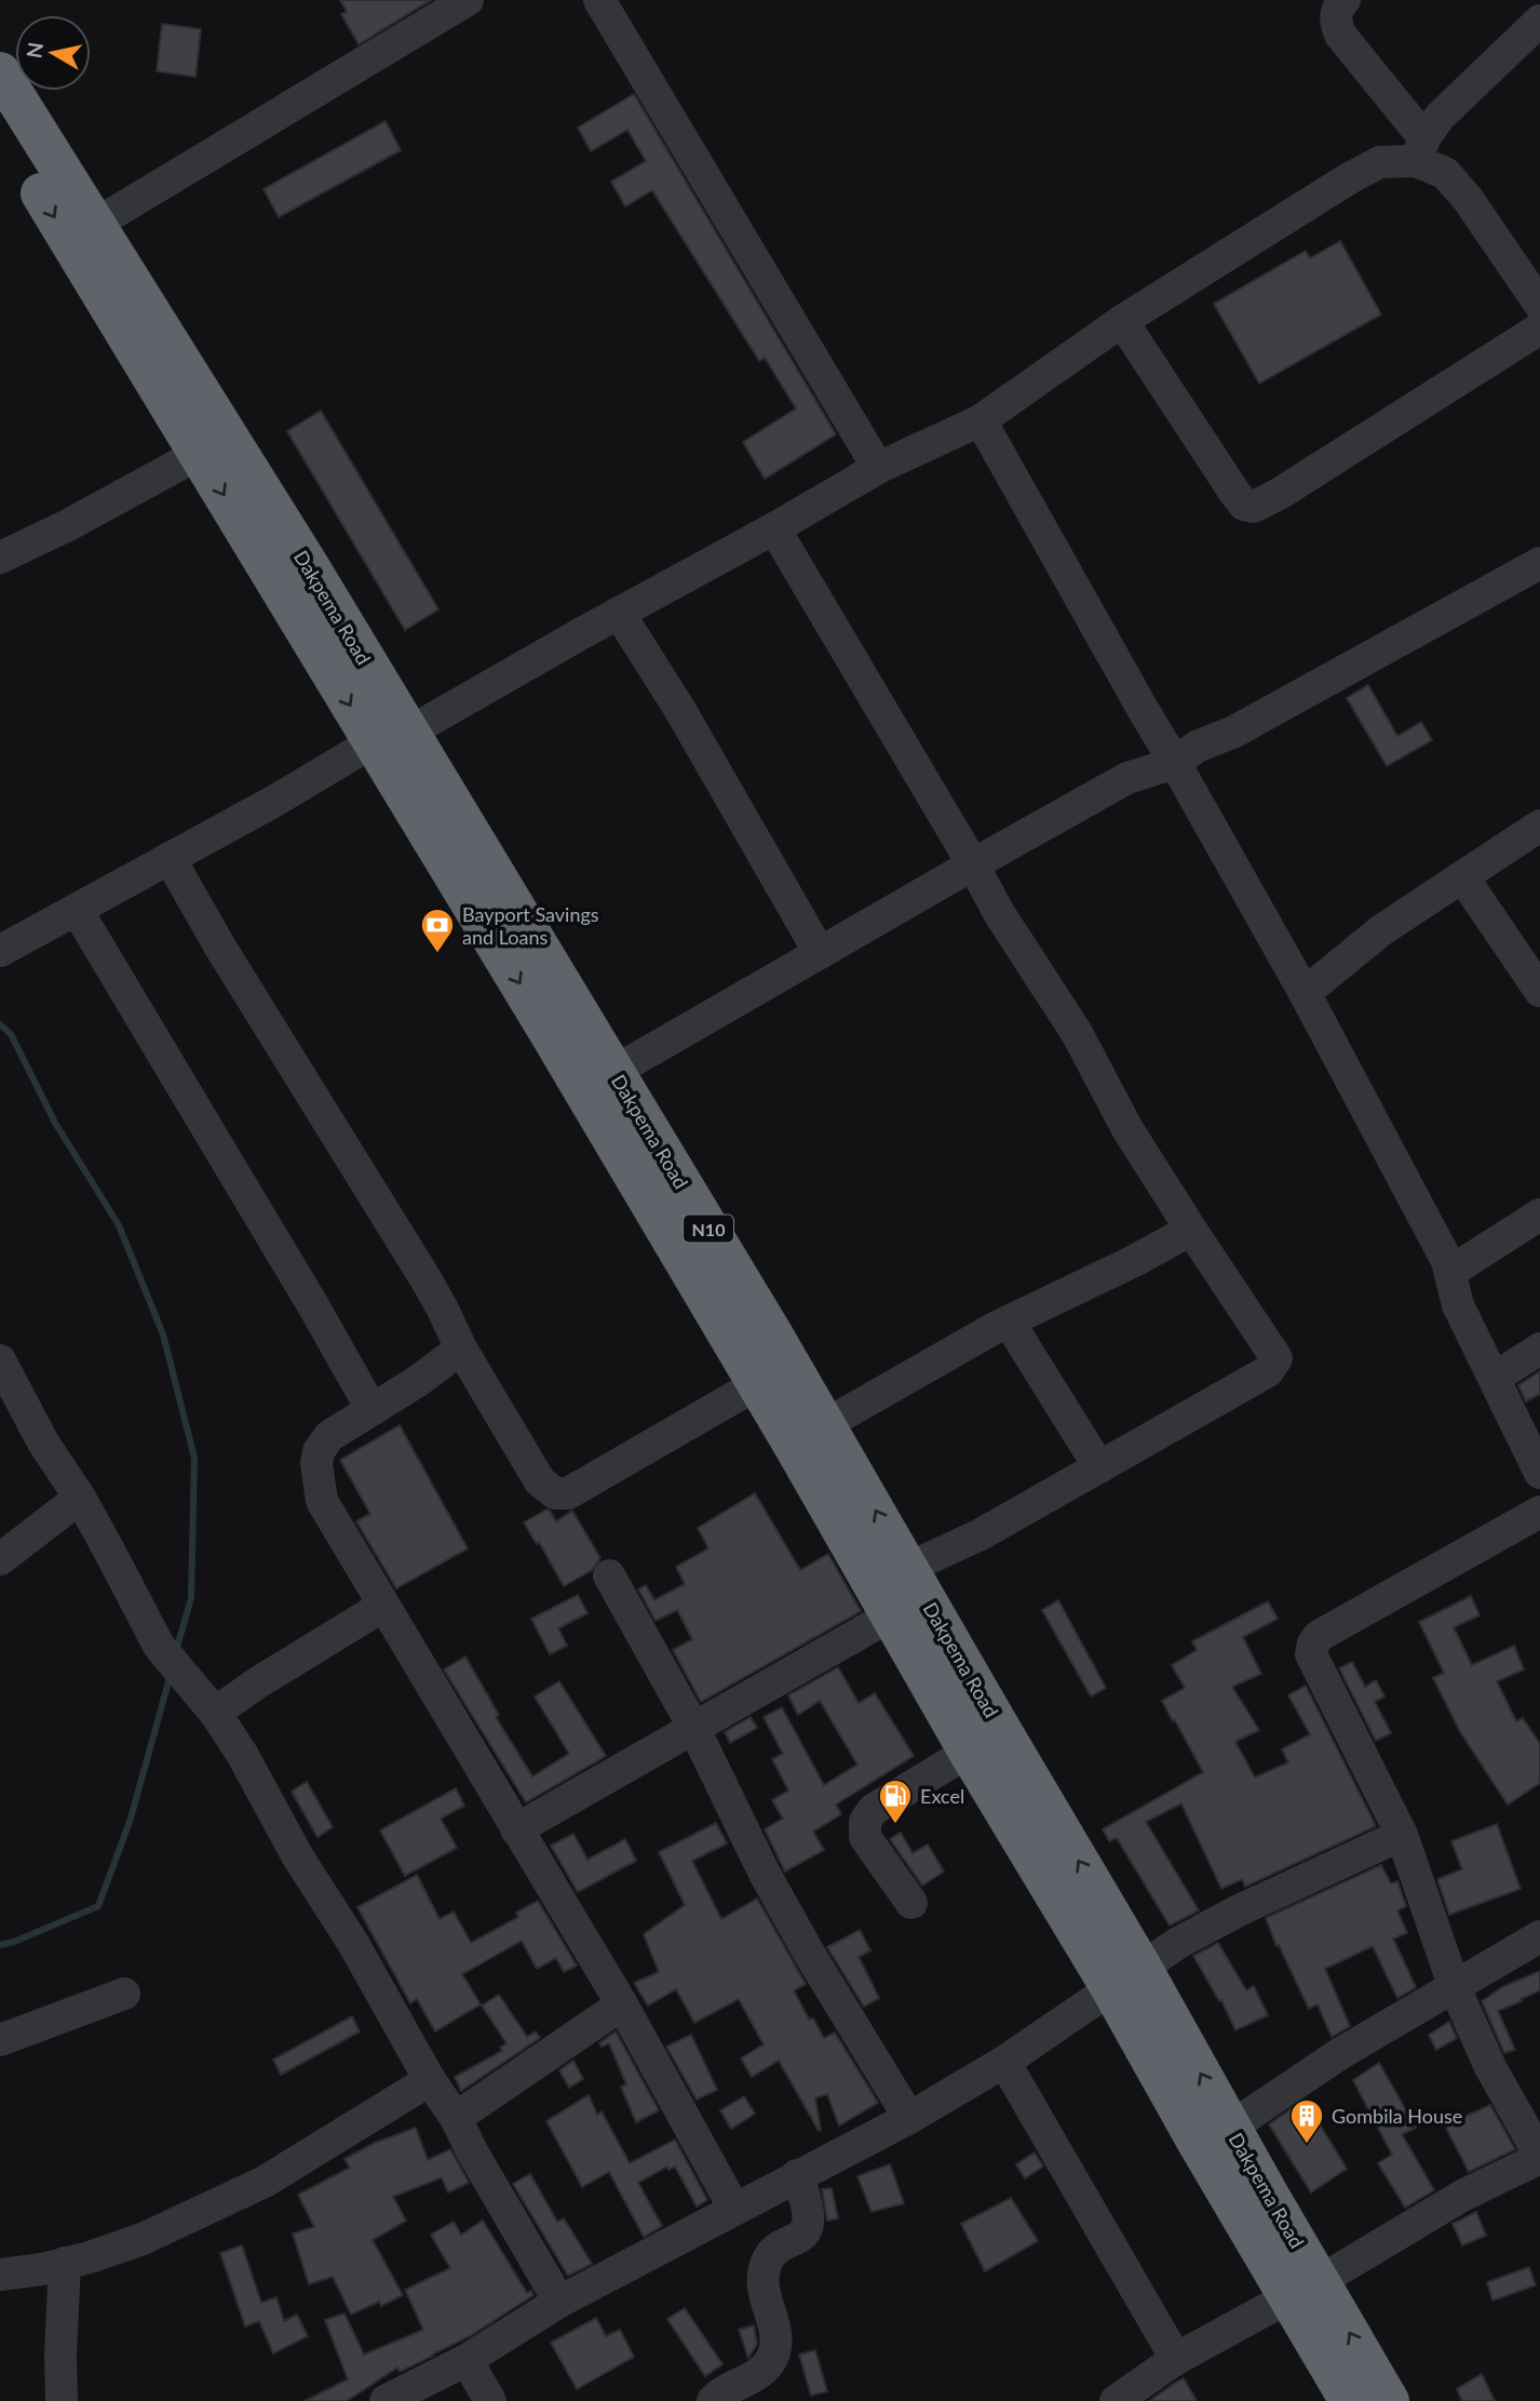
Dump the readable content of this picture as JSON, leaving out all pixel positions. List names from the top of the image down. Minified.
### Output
{"streets":{"highway":["Dakpema Road","N10"]},"places":{"bank":["Bayport Savings and Loans"],"fuel station":["Excel"],"building":["Gombila House"]},"north":"left"}
